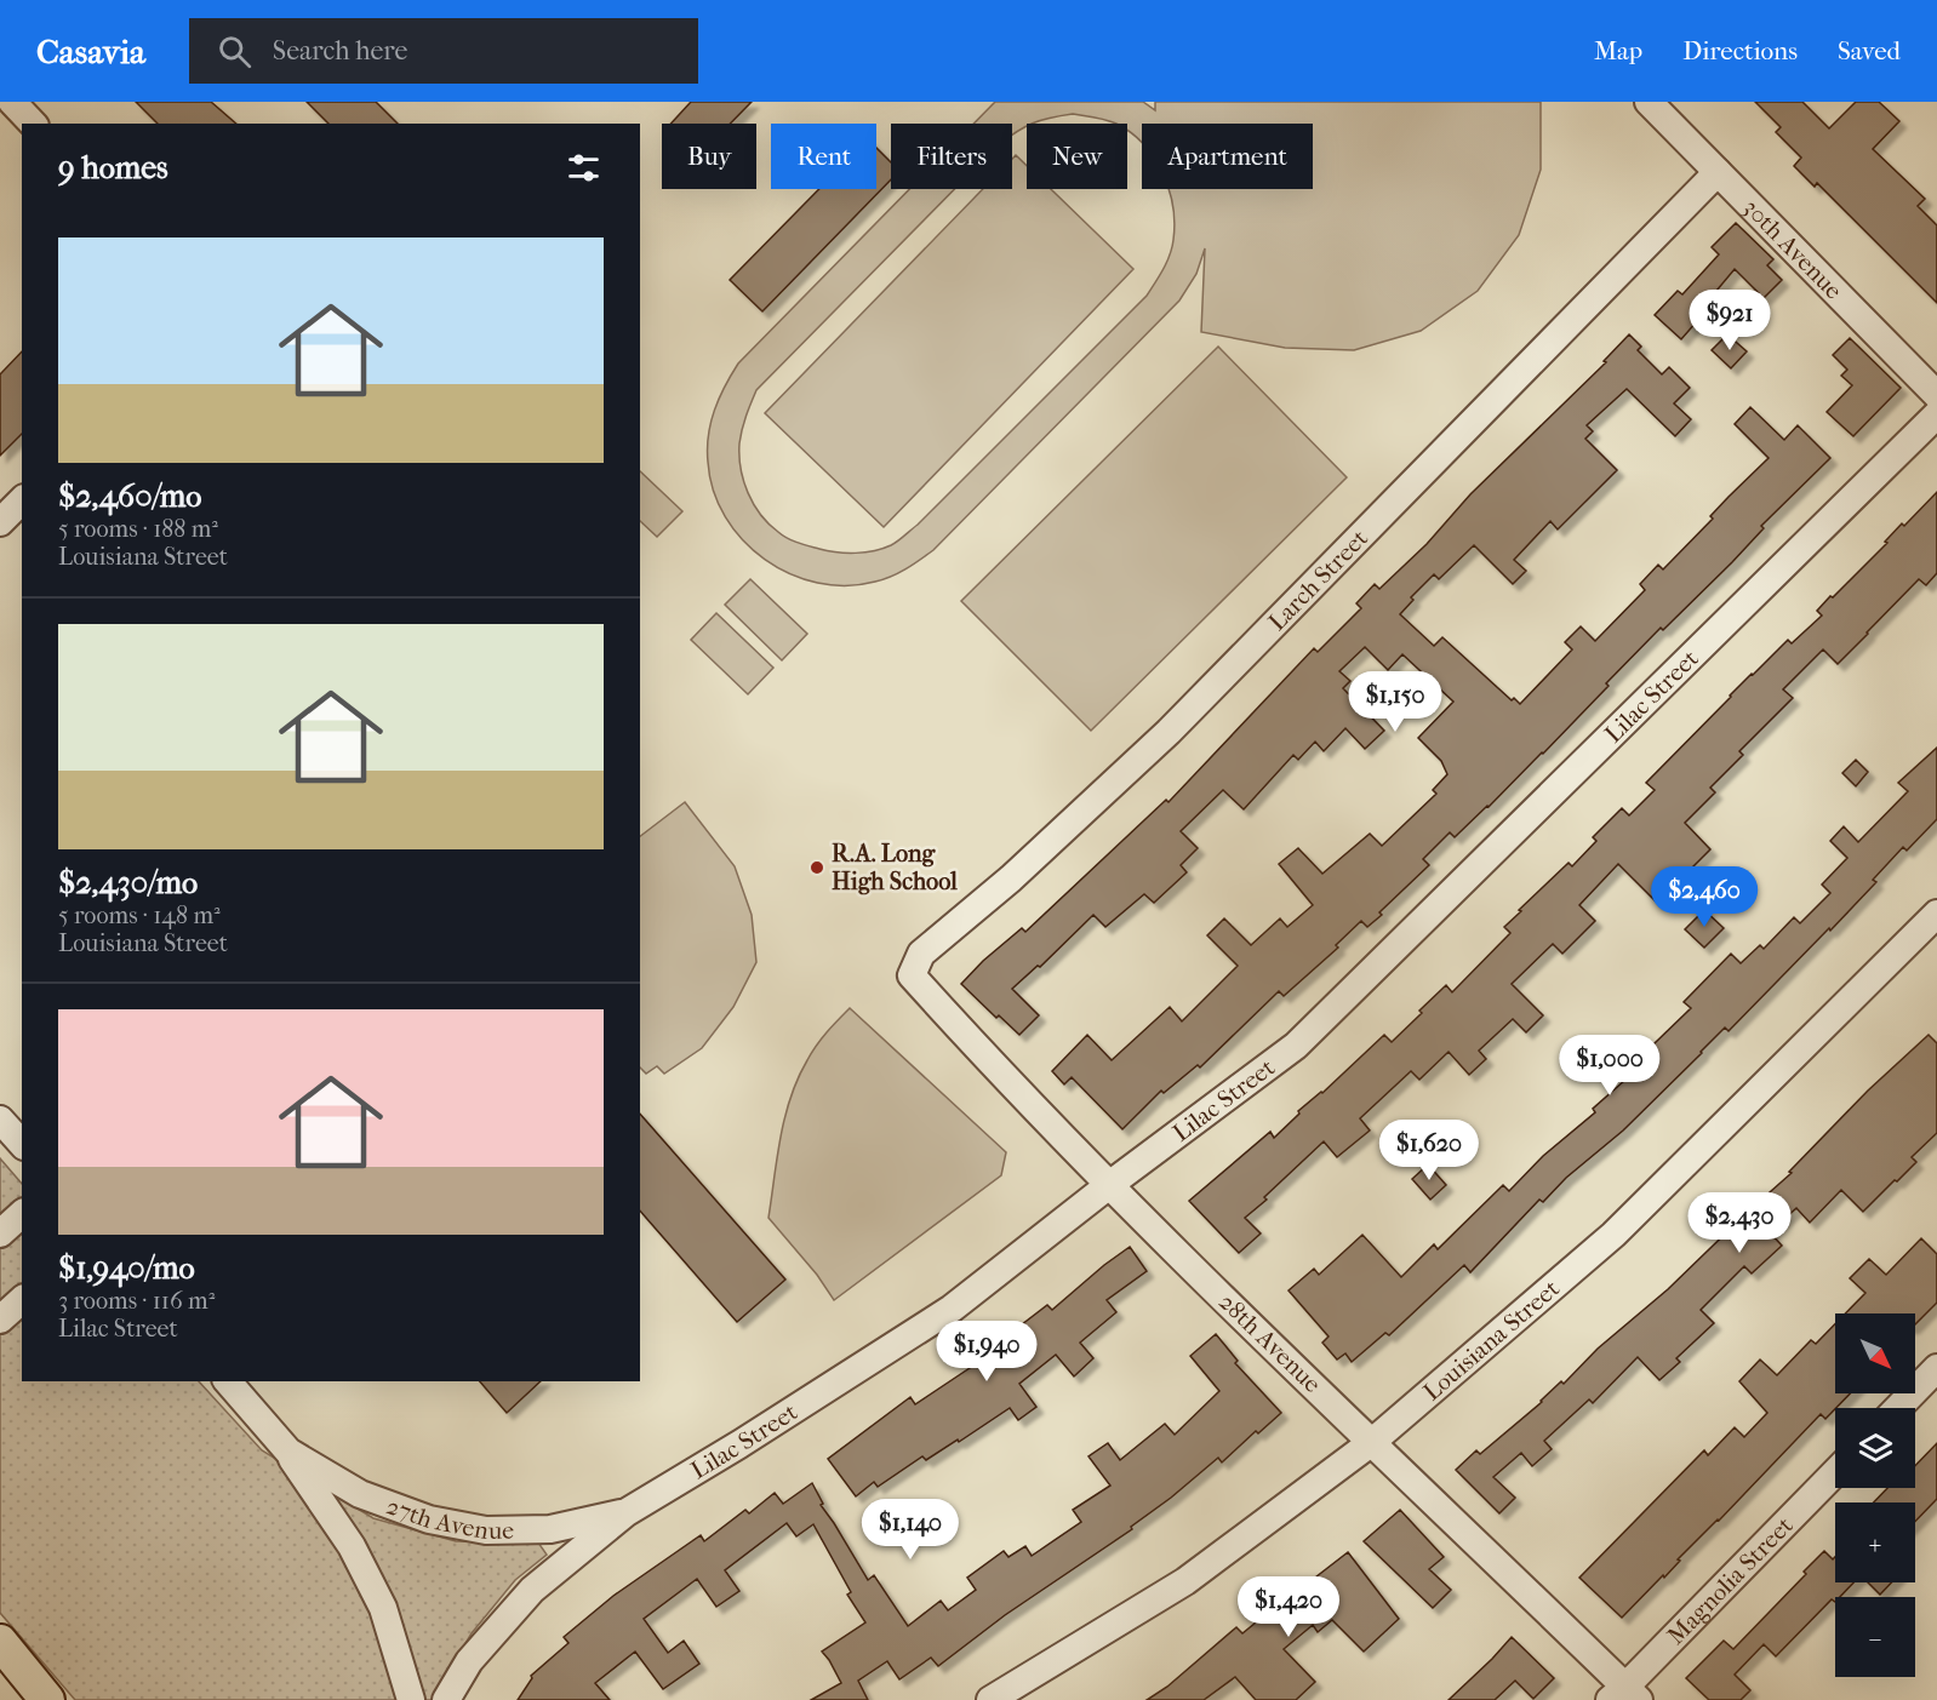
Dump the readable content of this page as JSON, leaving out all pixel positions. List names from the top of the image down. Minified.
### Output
{"streets":{"street":["30th Avenue","Larch Street","Lilac Street","Louisiana Street","28th Avenue","27th Avenue","Magnolia Street"]},"crossings":[["30th Avenue","Larch Street"],["Larch Street","28th Avenue"],["Lilac Street","28th Avenue"],["Lilac Street","27th Avenue"],["Louisiana Street","28th Avenue"],["28th Avenue","Magnolia Street"]],"places":["R.A. Long High School"],"north":"bottom right","page":{"header":"Casavia","search":"Search here","nav":["Map","Directions","Saved"],"chip":["Buy","Rent","Filters","New","Apartment"],"heading":"9 homes","list":[{"name":"$2,460/mo","note":"5 rooms · 188 m² · Louisiana Street"},{"name":"$2,430/mo","note":"5 rooms · 148 m² · Louisiana Street"},{"name":"$1,940/mo","note":"3 rooms · 116 m² · Lilac Street"}],"price":["$921","$1,150","$2,460","$1,000","$1,620","$2,430","$1,940","$1,140","$1,420"],"map_buttons":["+","−"]}}
